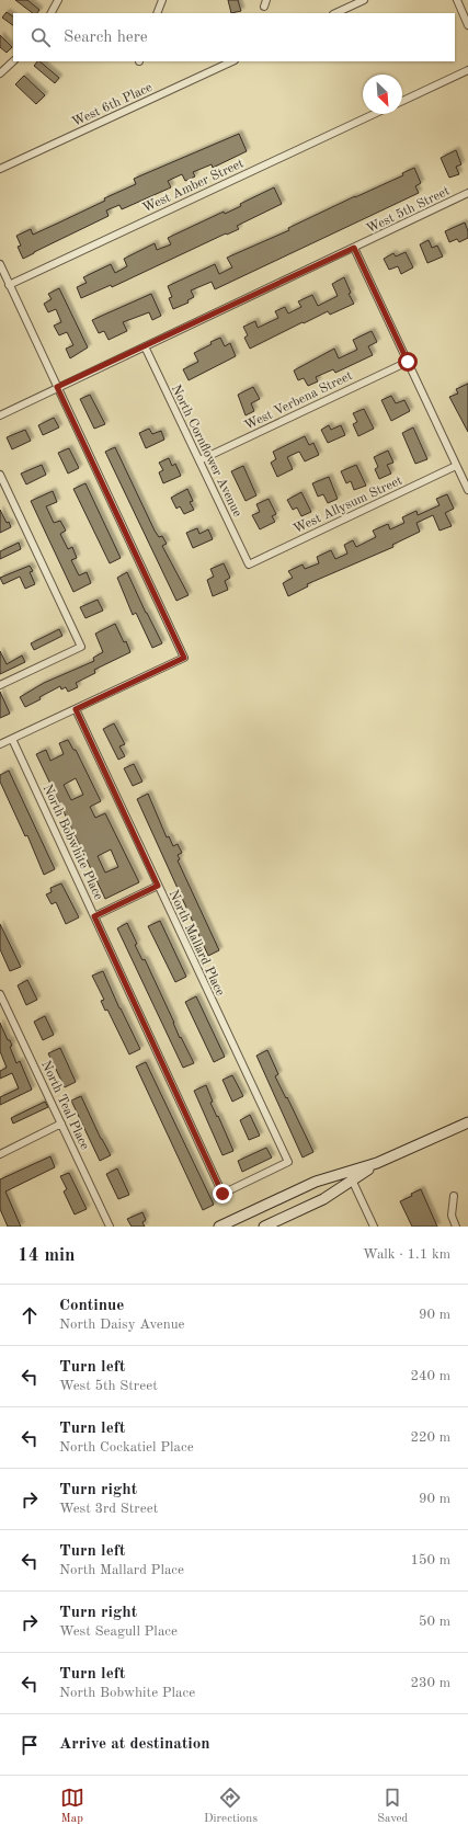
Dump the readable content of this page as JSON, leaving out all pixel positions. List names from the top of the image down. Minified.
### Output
{"streets":{"street":["West 6th Place","West Amber Street","West 5th Street","West Verbena Street","North Cornflower Avenue","West Allysum Street","North Bobwhite Place","North Mallard Place","North Teal Place"]},"crossings":[["West 5th Street","North Cornflower Avenue"],["West Verbena Street","North Cornflower Avenue"],["North Cornflower Avenue","West Allysum Street"],["North Bobwhite Place","North Mallard Place"]],"north":"bottom right","page":{"search":"Search here","heading":["14 min","Walk · 1.1 km"],"list":[["Continue","North Daisy Avenue","90 m"],["Turn left","West 5th Street","240 m"],["Turn left","North Cockatiel Place","220 m"],["Turn right","West 3rd Street","90 m"],["Turn left","North Mallard Place","150 m"],["Turn right","West Seagull Place","50 m"],["Turn left","North Bobwhite Place","230 m"],"Arrive at destination"],"nav":["Map","Directions","Saved"]}}
